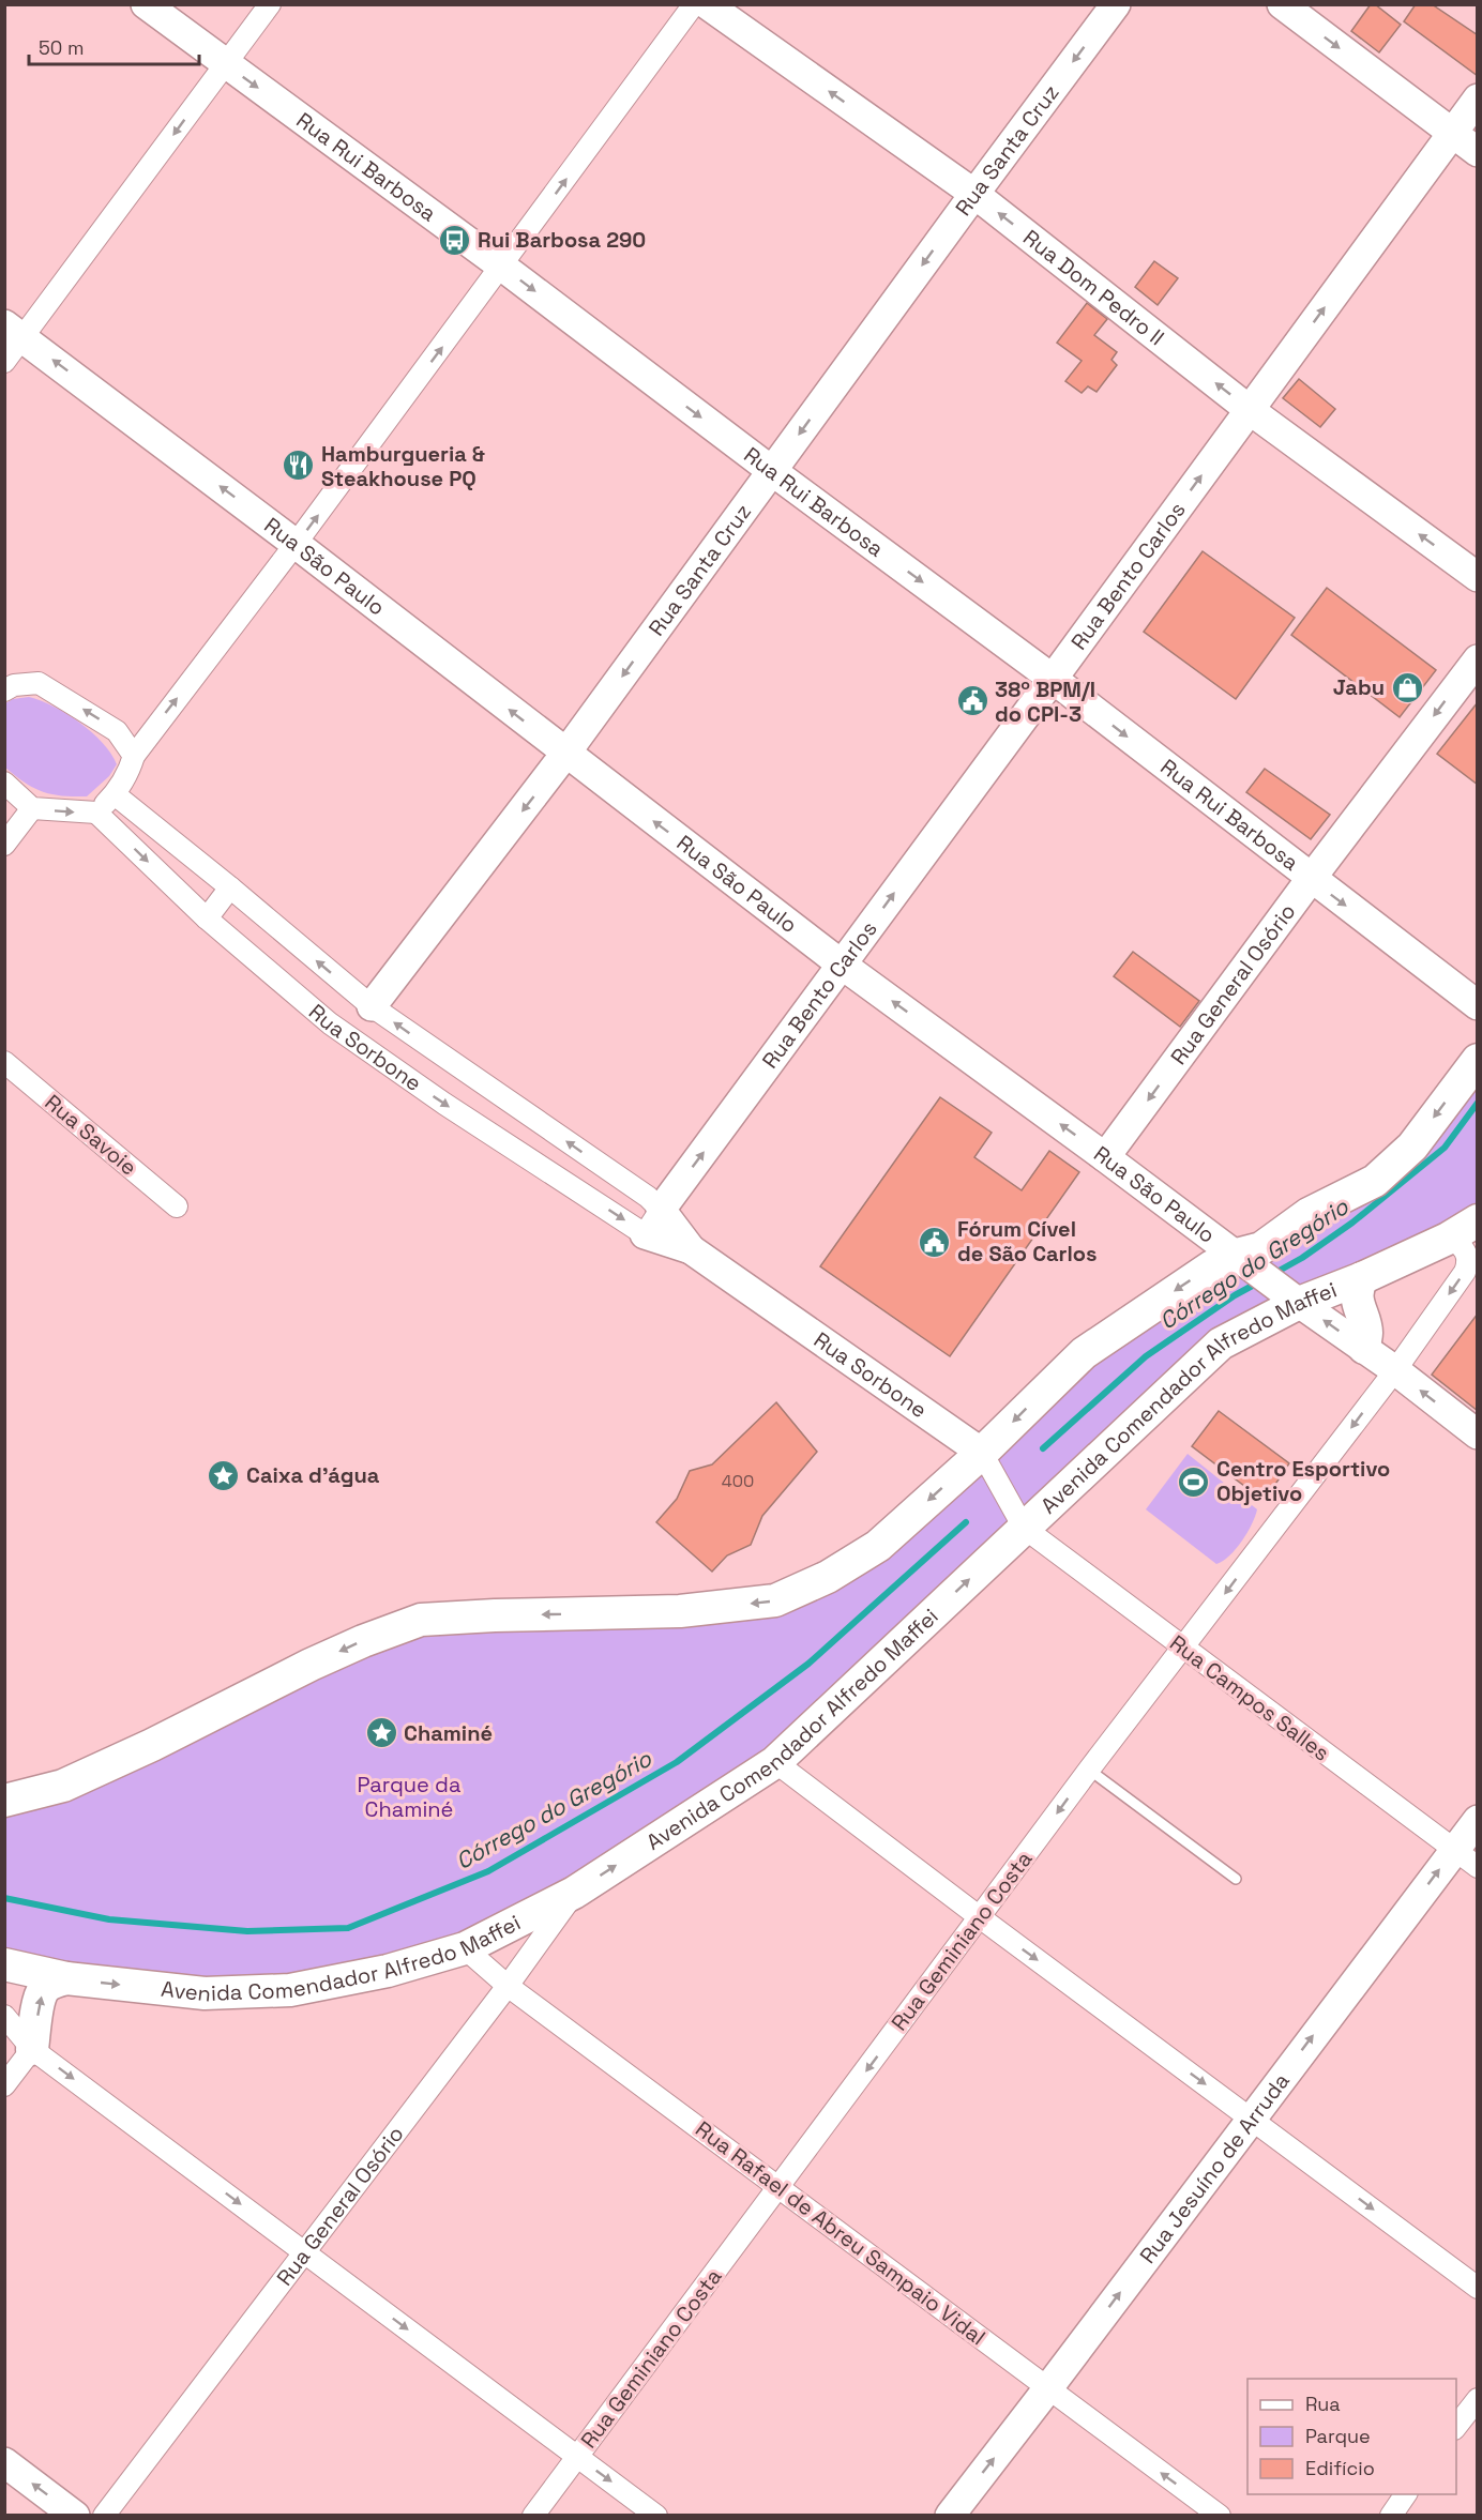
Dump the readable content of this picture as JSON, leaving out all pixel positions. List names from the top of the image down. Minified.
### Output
{"streets":{"main road":["Avenida Comendador Alfredo Maffei"],"street":["Rua Santa Cruz","Rua Rui Barbosa","Rua Dom Pedro II","Rua São Paulo","Rua Bento Carlos","Rua General Osório","Rua Sorbone","Rua Savoie","Rua Campos Salles","Rua Geminiano Costa","Rua Jesuíno de Arruda","Rua Rafael de Abreu Sampaio Vidal"]},"crossings":[["Rua Santa Cruz","Rua Rui Barbosa"],["Rua Santa Cruz","Rua Dom Pedro II"],["Rua Santa Cruz","Rua São Paulo"],["Rua Santa Cruz","Rua Sorbone"],["Rua Rui Barbosa","Rua Bento Carlos"],["Rua Rui Barbosa","Rua General Osório"],["Rua Dom Pedro II","Rua Bento Carlos"],["Rua São Paulo","Rua Bento Carlos"],["Rua São Paulo","Rua General Osório"],["Rua São Paulo","Avenida Comendador Alfredo Maffei"],["Rua São Paulo","Rua Geminiano Costa"],["Rua Bento Carlos","Rua Sorbone"],["Rua General Osório","Avenida Comendador Alfredo Maffei"],["Rua General Osório","Rua Rafael de Abreu Sampaio Vidal"],["Rua Sorbone","Avenida Comendador Alfredo Maffei"],["Rua Sorbone","Rua Campos Salles"],["Avenida Comendador Alfredo Maffei","Rua Campos Salles"],["Avenida Comendador Alfredo Maffei","Rua Geminiano Costa"],["Avenida Comendador Alfredo Maffei","Rua Rafael de Abreu Sampaio Vidal"],["Rua Campos Salles","Rua Geminiano Costa"],["Rua Campos Salles","Rua Jesuíno de Arruda"],["Rua Geminiano Costa","Rua Rafael de Abreu Sampaio Vidal"],["Rua Jesuíno de Arruda","Rua Rafael de Abreu Sampaio Vidal"]],"one_way":["Rua Santa Cruz","Rua Rui Barbosa","Rua Dom Pedro II","Rua São Paulo","Rua Bento Carlos","Rua General Osório","Rua Geminiano Costa","Rua Jesuíno de Arruda"],"water":["Córrego do Gregório"],"parks":["Parque da Chaminé"],"places":{"bus stop":["Rui Barbosa 290"],"restaurant":["Hamburgueria & Steakhouse PQ"],"shop":["Jabu"],"public building":["38º BPM/I do CPI-3","Fórum Cível de São Carlos"],"place":["Caixa d'água","Chaminé"],"sports":["Centro Esportivo Objetivo"]},"house_numbers":["400"],"legend":["Rua","Parque","Edifício"],"scale_bar":"50 m"}
